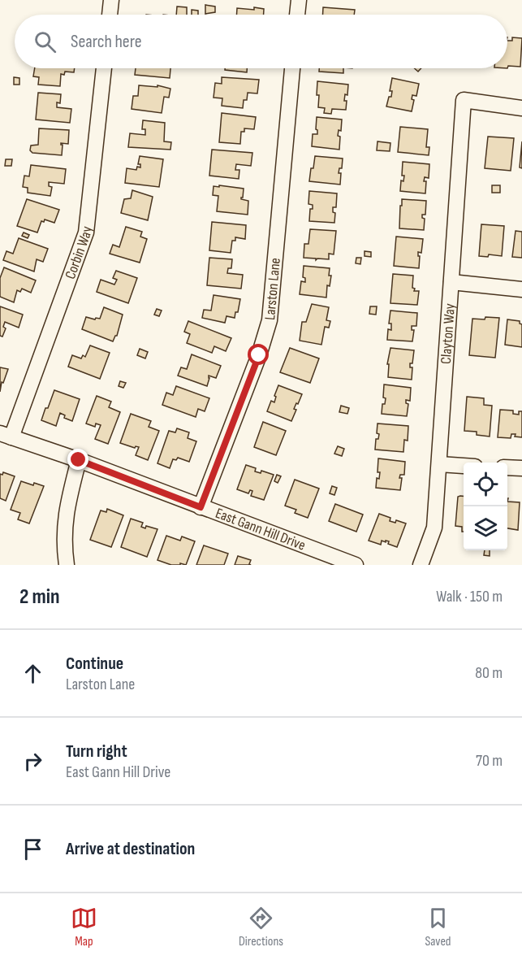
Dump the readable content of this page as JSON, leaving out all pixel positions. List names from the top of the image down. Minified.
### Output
{"streets":{"street":["Corbin Way","Larston Lane","Clayton Way","East Gann Hill Drive"]},"crossings":[["Corbin Way","East Gann Hill Drive"],["Larston Lane","East Gann Hill Drive"]],"page":{"search":"Search here","heading":["2 min","Walk · 150 m"],"list":[["Continue","Larston Lane","80 m"],["Turn right","East Gann Hill Drive","70 m"],"Arrive at destination"],"nav":["Map","Directions","Saved"]}}
